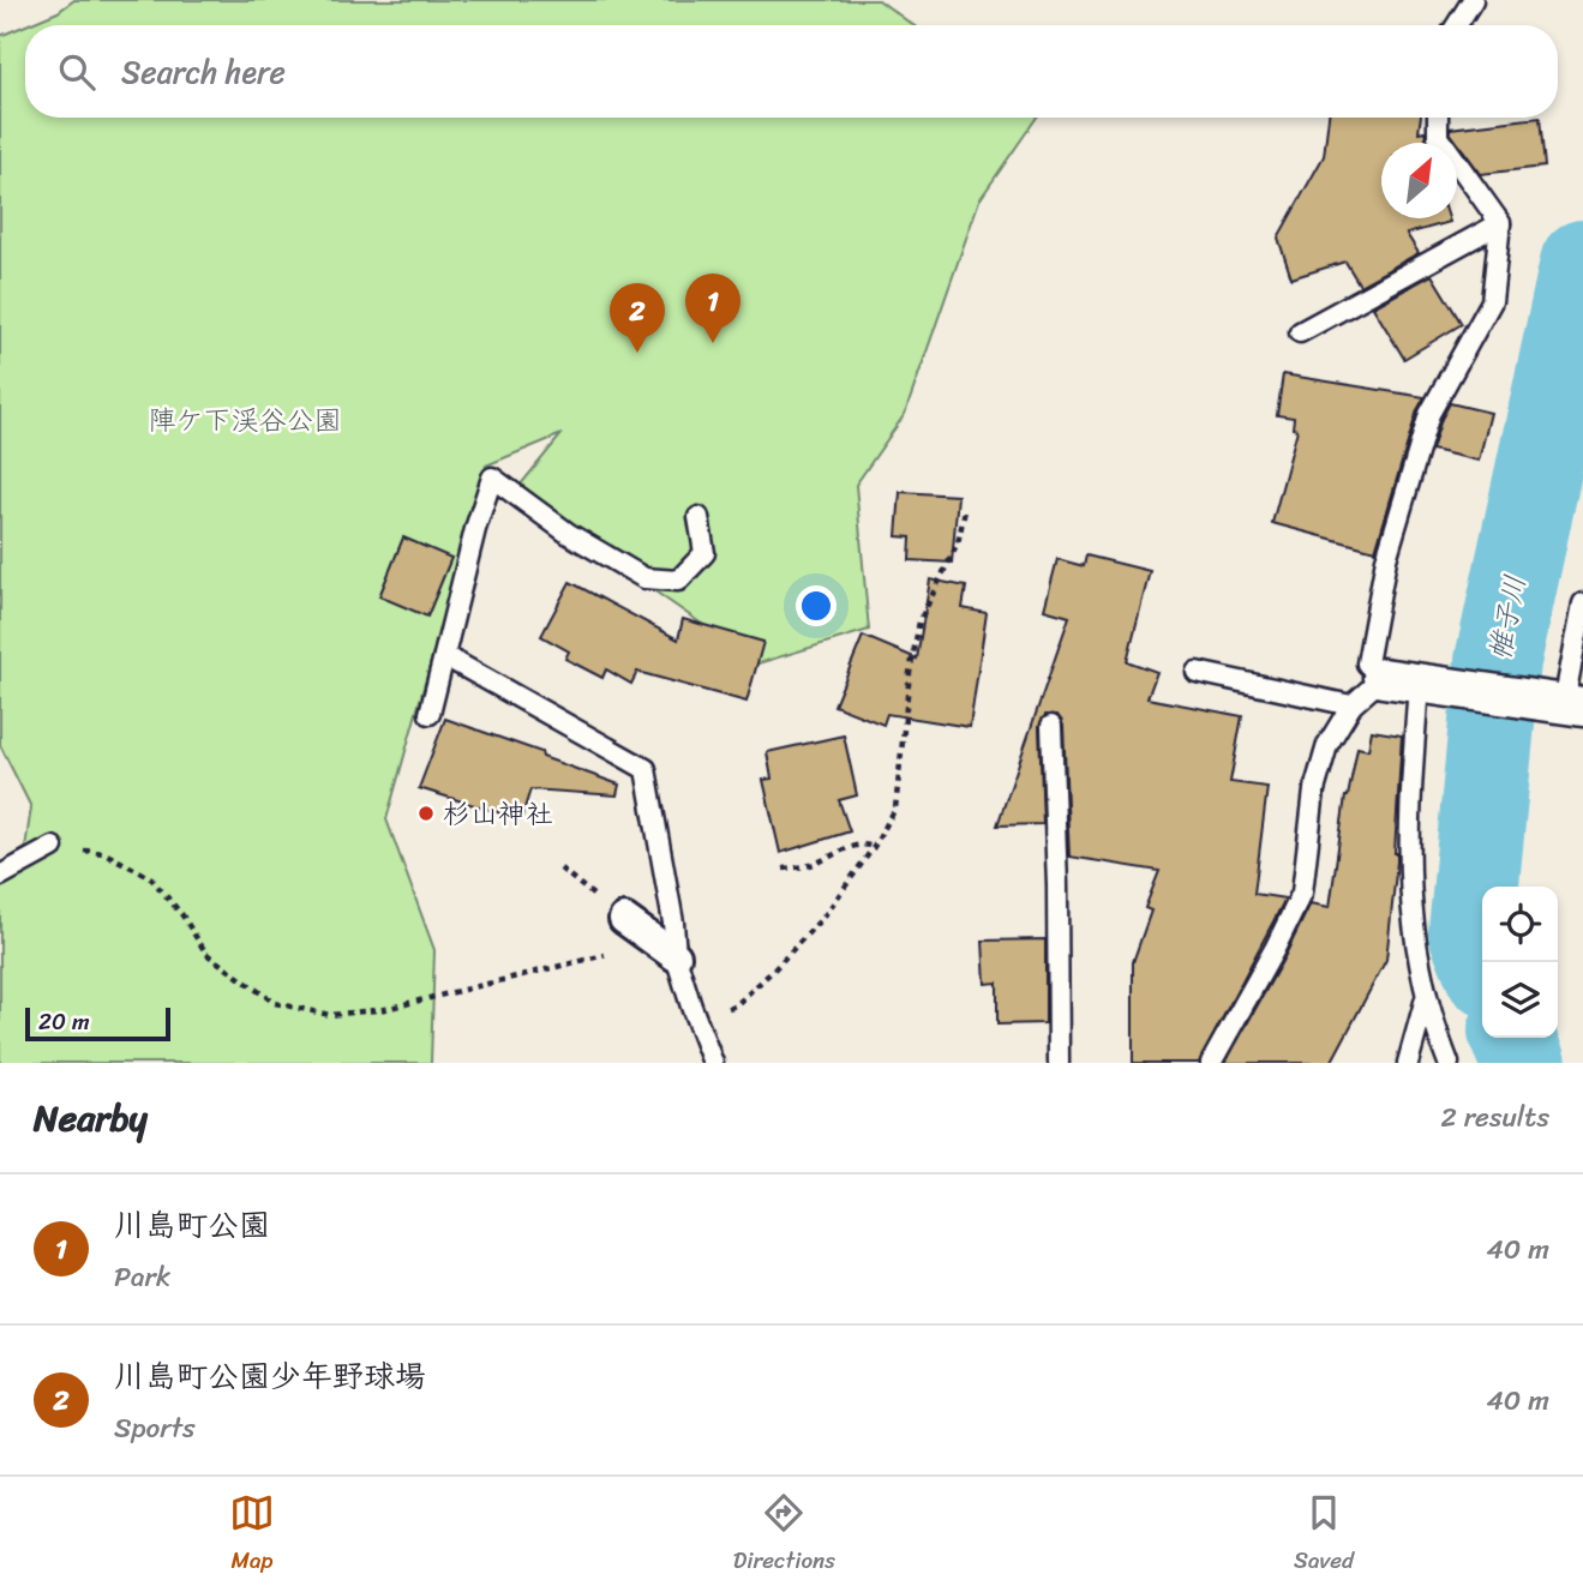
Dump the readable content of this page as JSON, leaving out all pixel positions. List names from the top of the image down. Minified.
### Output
{"water":["帷子川"],"parks":["陣ケ下渓谷公園"],"places":["杉山神社"],"scale_bar":"20 m","north":"top right","page":{"search":"Search here","pins":["1","2"],"scale":"20 m","heading":["Nearby","2 results"],"list":[{"mark":"1","name":"川島町公園","note":"Park","value":"40 m"},{"mark":"2","name":"川島町公園少年野球場","note":"Sports","value":"40 m"}],"nav":["Map","Directions","Saved"]}}
